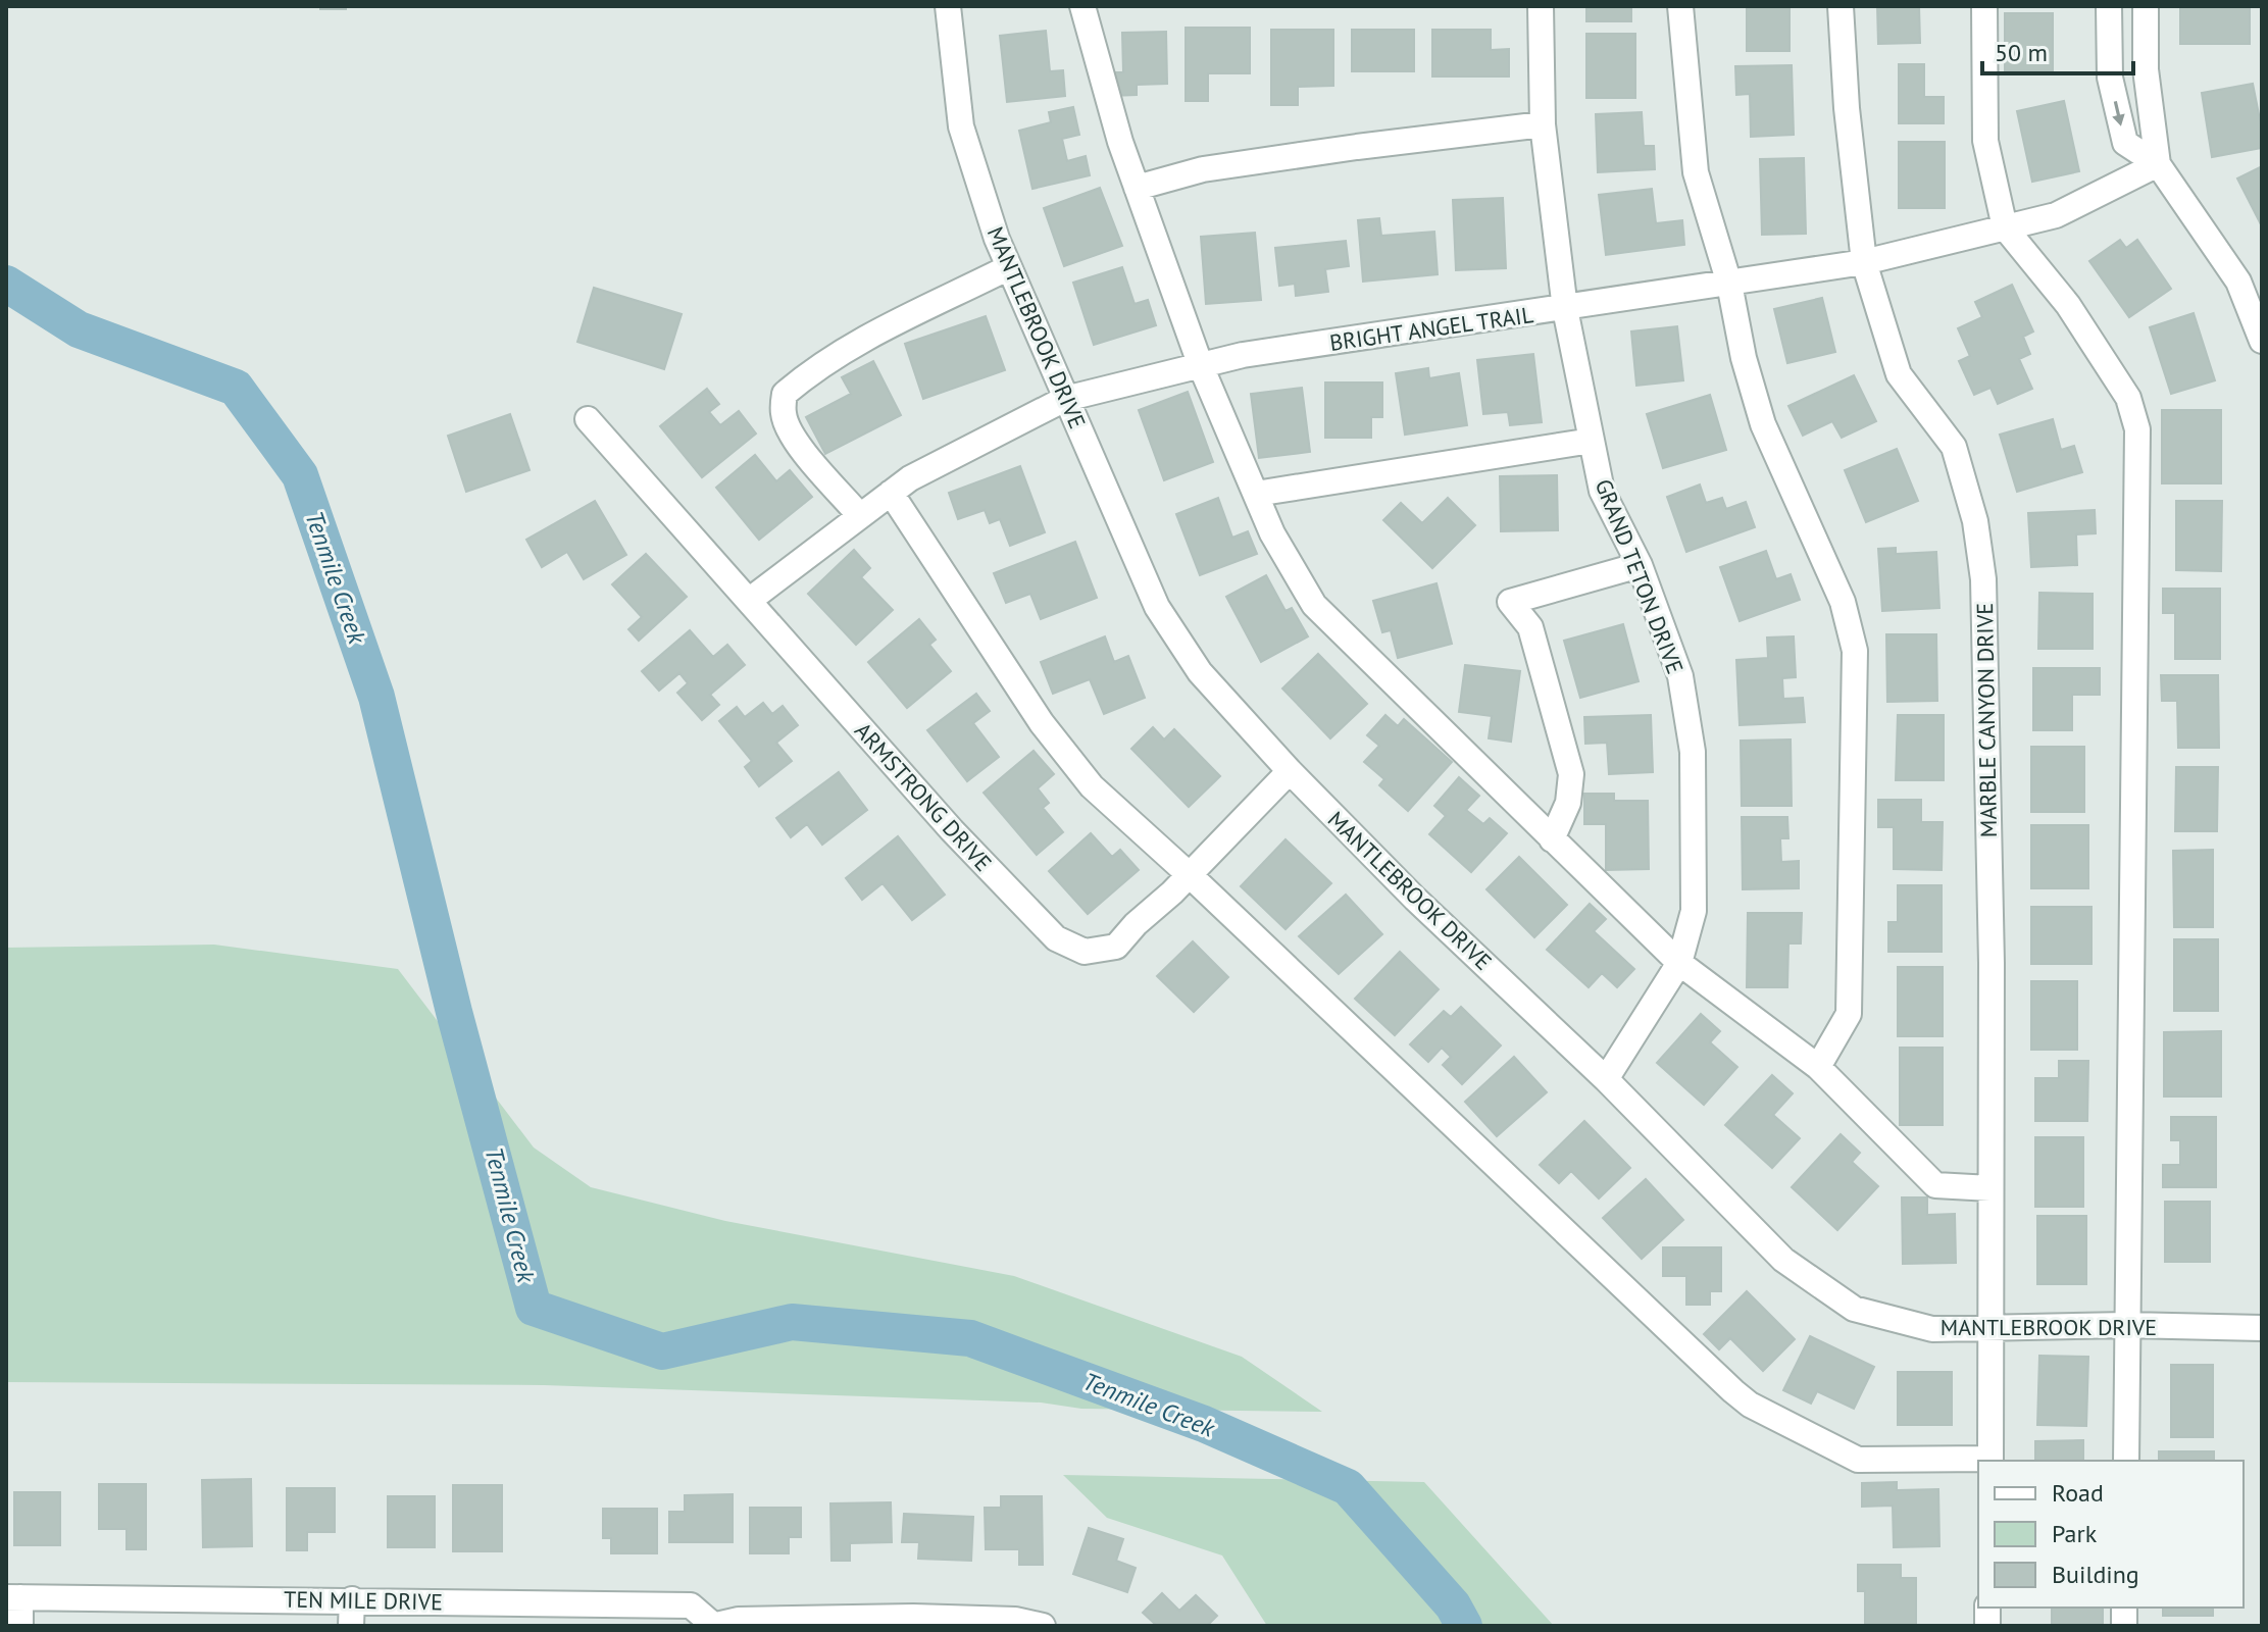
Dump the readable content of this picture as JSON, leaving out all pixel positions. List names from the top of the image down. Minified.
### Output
{"streets":{"street":["MANTLEBROOK DRIVE","BRIGHT ANGEL TRAIL","GRAND TETON DRIVE","MARBLE CANYON DRIVE","ARMSTRONG DRIVE","TEN MILE DRIVE"]},"crossings":[["MANTLEBROOK DRIVE","BRIGHT ANGEL TRAIL"],["MANTLEBROOK DRIVE","GRAND TETON DRIVE"],["MANTLEBROOK DRIVE","MARBLE CANYON DRIVE"],["MANTLEBROOK DRIVE","ARMSTRONG DRIVE"],["BRIGHT ANGEL TRAIL","GRAND TETON DRIVE"],["BRIGHT ANGEL TRAIL","MARBLE CANYON DRIVE"],["BRIGHT ANGEL TRAIL","ARMSTRONG DRIVE"]],"water":["Tenmile Creek"],"legend":["Road","Park","Building"],"scale_bar":"50 m"}
